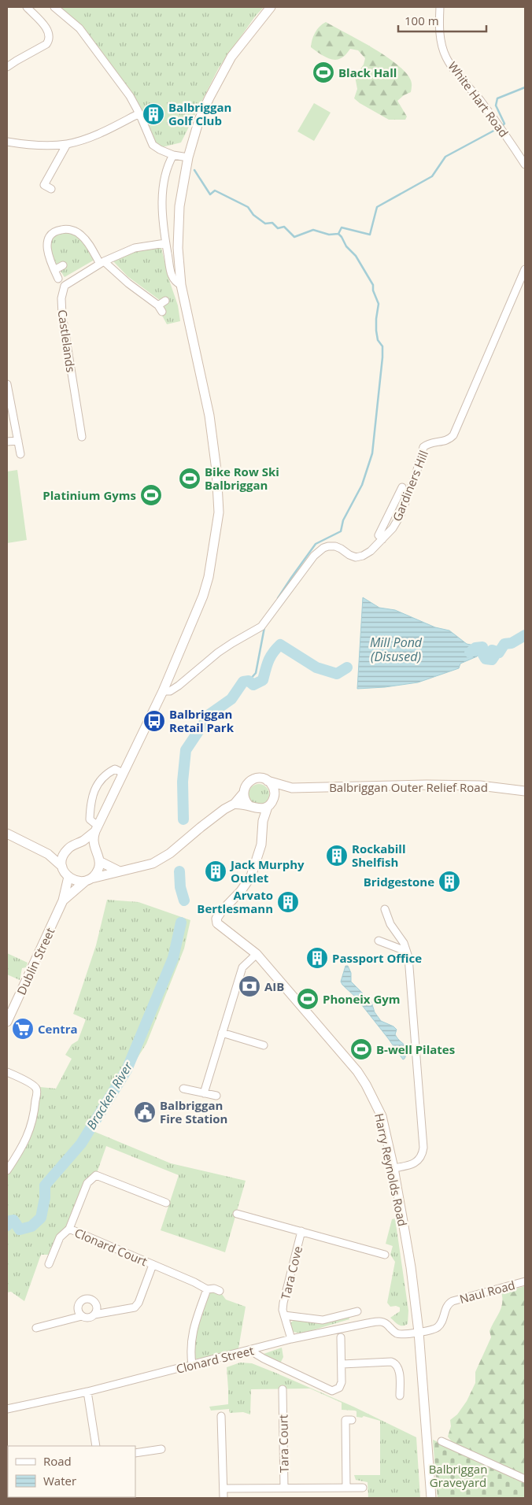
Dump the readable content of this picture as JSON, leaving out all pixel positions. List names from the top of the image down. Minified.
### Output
{"streets":{"street":["White Hart Road","Castlelands","Gardiners Hill","Balbriggan Outer Relief Road","Dublin Street","Harry Reynolds Road","Clonard Court","Tara Cove","Naul Road","Clonard Street","Tara Court"]},"crossings":[["Balbriggan Outer Relief Road","Harry Reynolds Road"],["Harry Reynolds Road","Naul Road"],["Harry Reynolds Road","Clonard Street"],["Tara Cove","Clonard Street"],["Naul Road","Clonard Street"]],"water":["Mill Pond (Disused)","Bracken River"],"parks":["Balbriggan Graveyard"],"places":{"sports":["Black Hall","Bike Row Ski Balbriggan","Platinium Gyms","Phoneix Gym","B-well Pilates"],"building":["Balbriggan Golf Club","Rockabill Shelfish","Jack Murphy Outlet","Bridgestone","Arvato Bertlesmann","Passport Office"],"bus stop":["Balbriggan Retail Park"],"bank":["AIB"],"supermarket":["Centra"],"public building":["Balbriggan Fire Station"]},"legend":["Road","Water"],"scale_bar":"100 m"}
